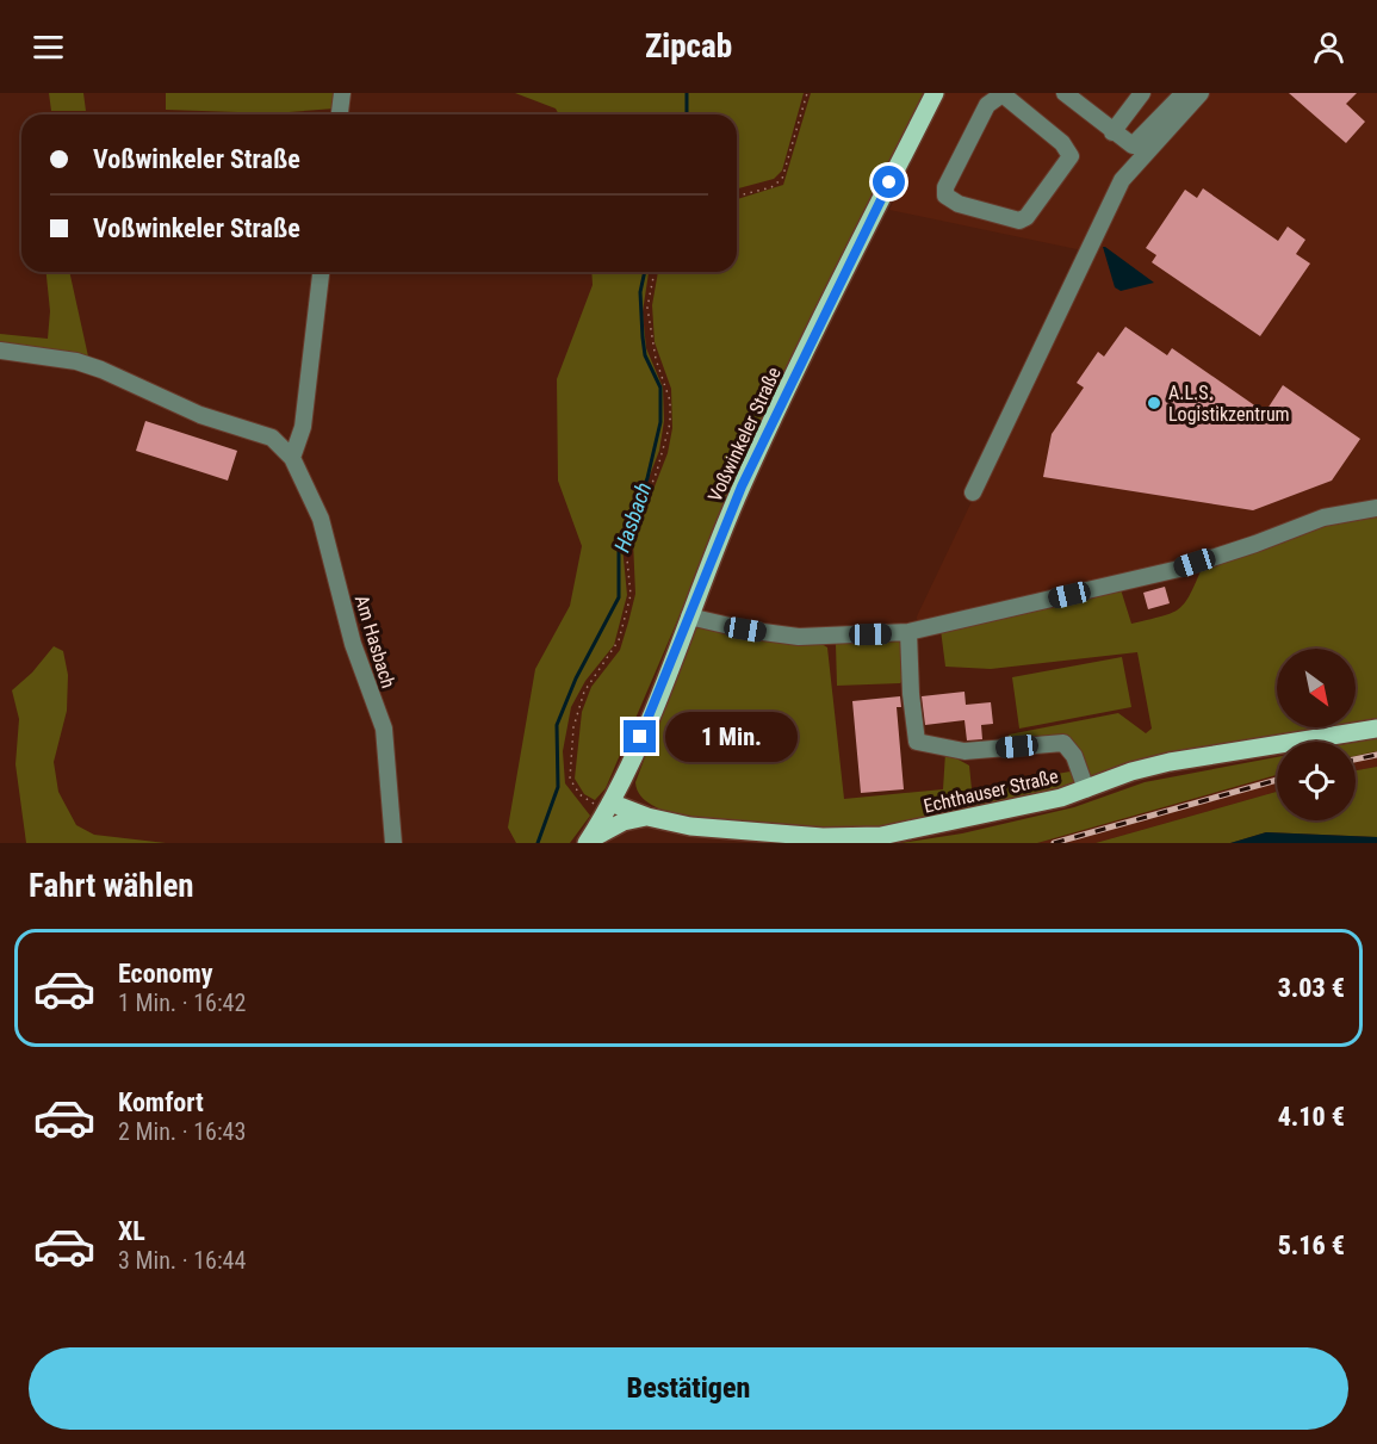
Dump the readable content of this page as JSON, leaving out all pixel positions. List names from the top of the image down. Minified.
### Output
{"streets":{"main road":["Voßwinkeler Straße","Echthauser Straße"],"street":["Am Hasbach"]},"crossings":[["Voßwinkeler Straße","Echthauser Straße"]],"water":["Hasbach"],"places":["A.L.S. Logistikzentrum"],"north":"bottom right","page":{"header":"Zipcab","banner":["Voßwinkeler Straße","Voßwinkeler Straße"],"bubble":"1 Min.","heading":"Fahrt wählen","list":[{"name":"Economy","note":"1 Min. · 16:42","value":"3.03 €"},{"name":"Komfort","note":"2 Min. · 16:43","value":"4.10 €"},{"name":"XL","note":"3 Min. · 16:44","value":"5.16 €"}],"buttons":"Bestätigen"}}
